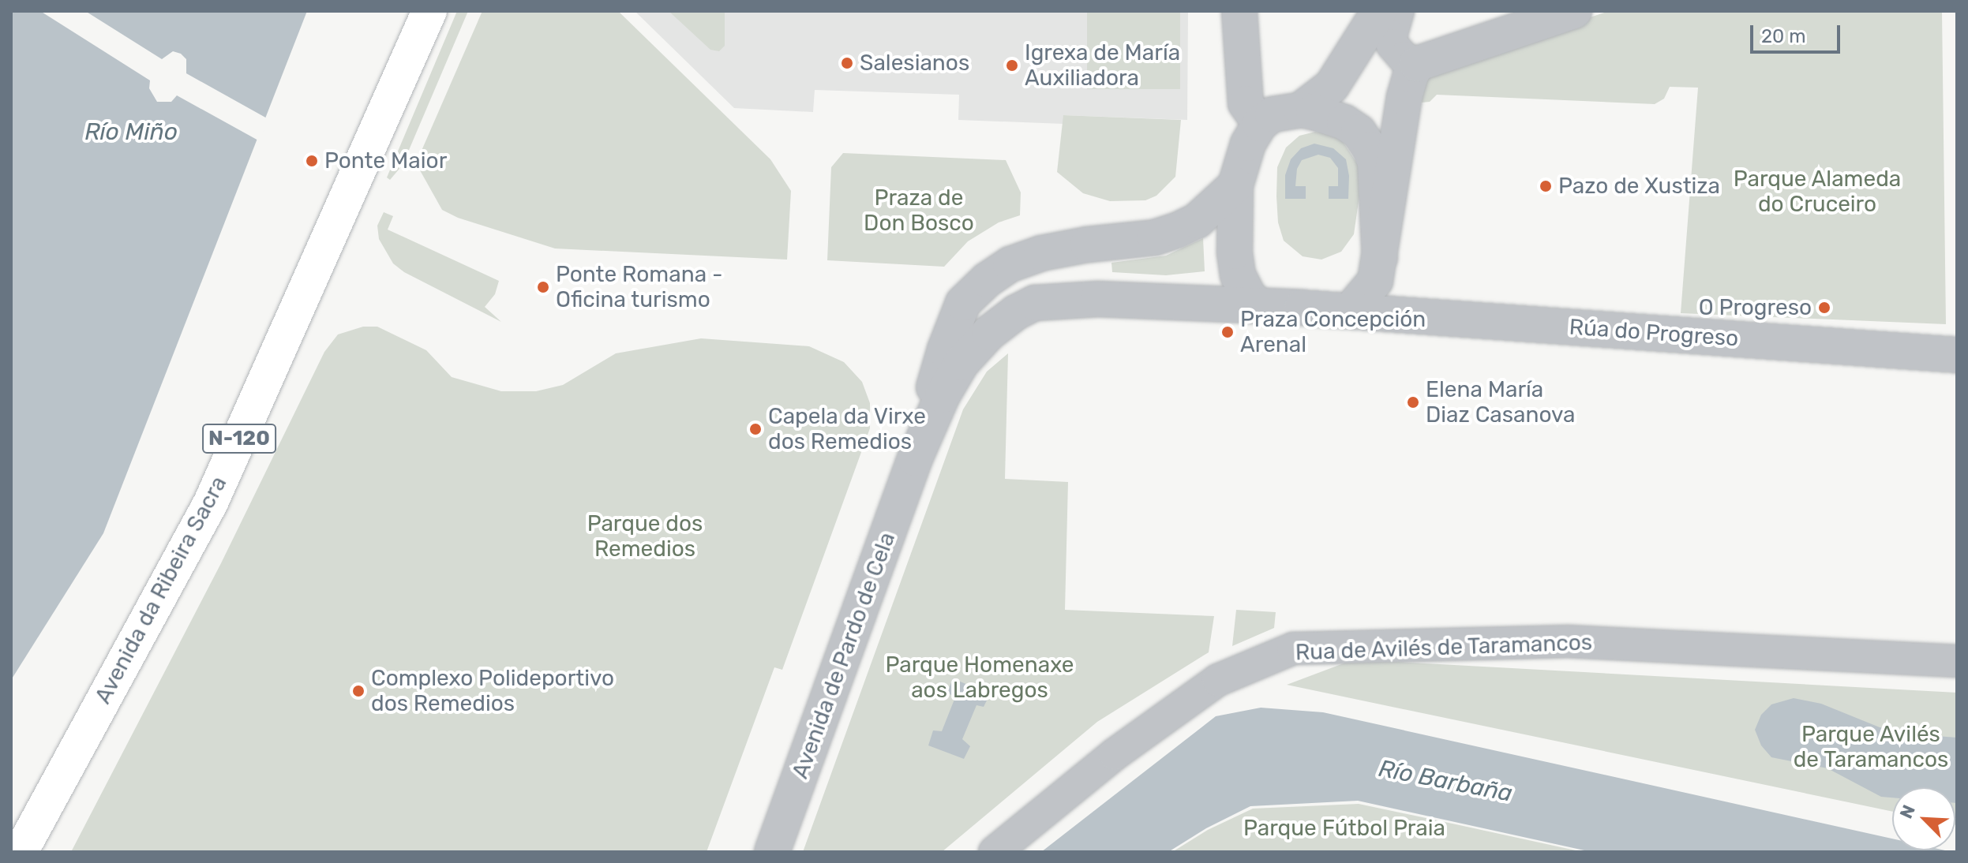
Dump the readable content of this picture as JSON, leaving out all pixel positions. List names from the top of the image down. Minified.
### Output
{"streets":{"highway":["N-120","Avenida da Ribeira Sacra"],"street":["Rúa do Progreso","Rua de Avilés de Taramancos","Avenida de Pardo de Cela"]},"crossings":[["Rúa do Progreso","Avenida de Pardo de Cela"]],"water":["Río Miño","Río Barbaña"],"parks":["Parque Alameda do Cruceiro","Praza de Don Bosco","Parque dos Remedios","Parque Homenaxe aos Labregos","Parque Avilés de Taramancos","Parque Fútbol Praia"],"places":["Salesianos","Igrexa de María Auxiliadora","Ponte Maior","Pazo de Xustiza","Ponte Romana - Oficina turismo","O Progreso","Praza Concepción Arenal","Elena María Diaz Casanova","Capela da Virxe dos Remedios","Complexo Polideportivo dos Remedios"],"scale_bar":"20 m","north":"top left"}
